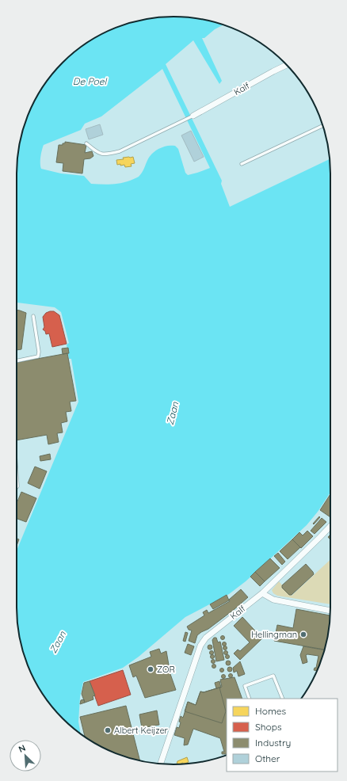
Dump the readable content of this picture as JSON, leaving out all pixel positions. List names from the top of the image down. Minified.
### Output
{"streets":{"street":["Kalf"]},"water":["De Poel","Zaan"],"places":["Hellingman","ZOR","Albert Keijzer"],"legend":["Homes","Shops","Industry","Other"],"north":"top left"}
